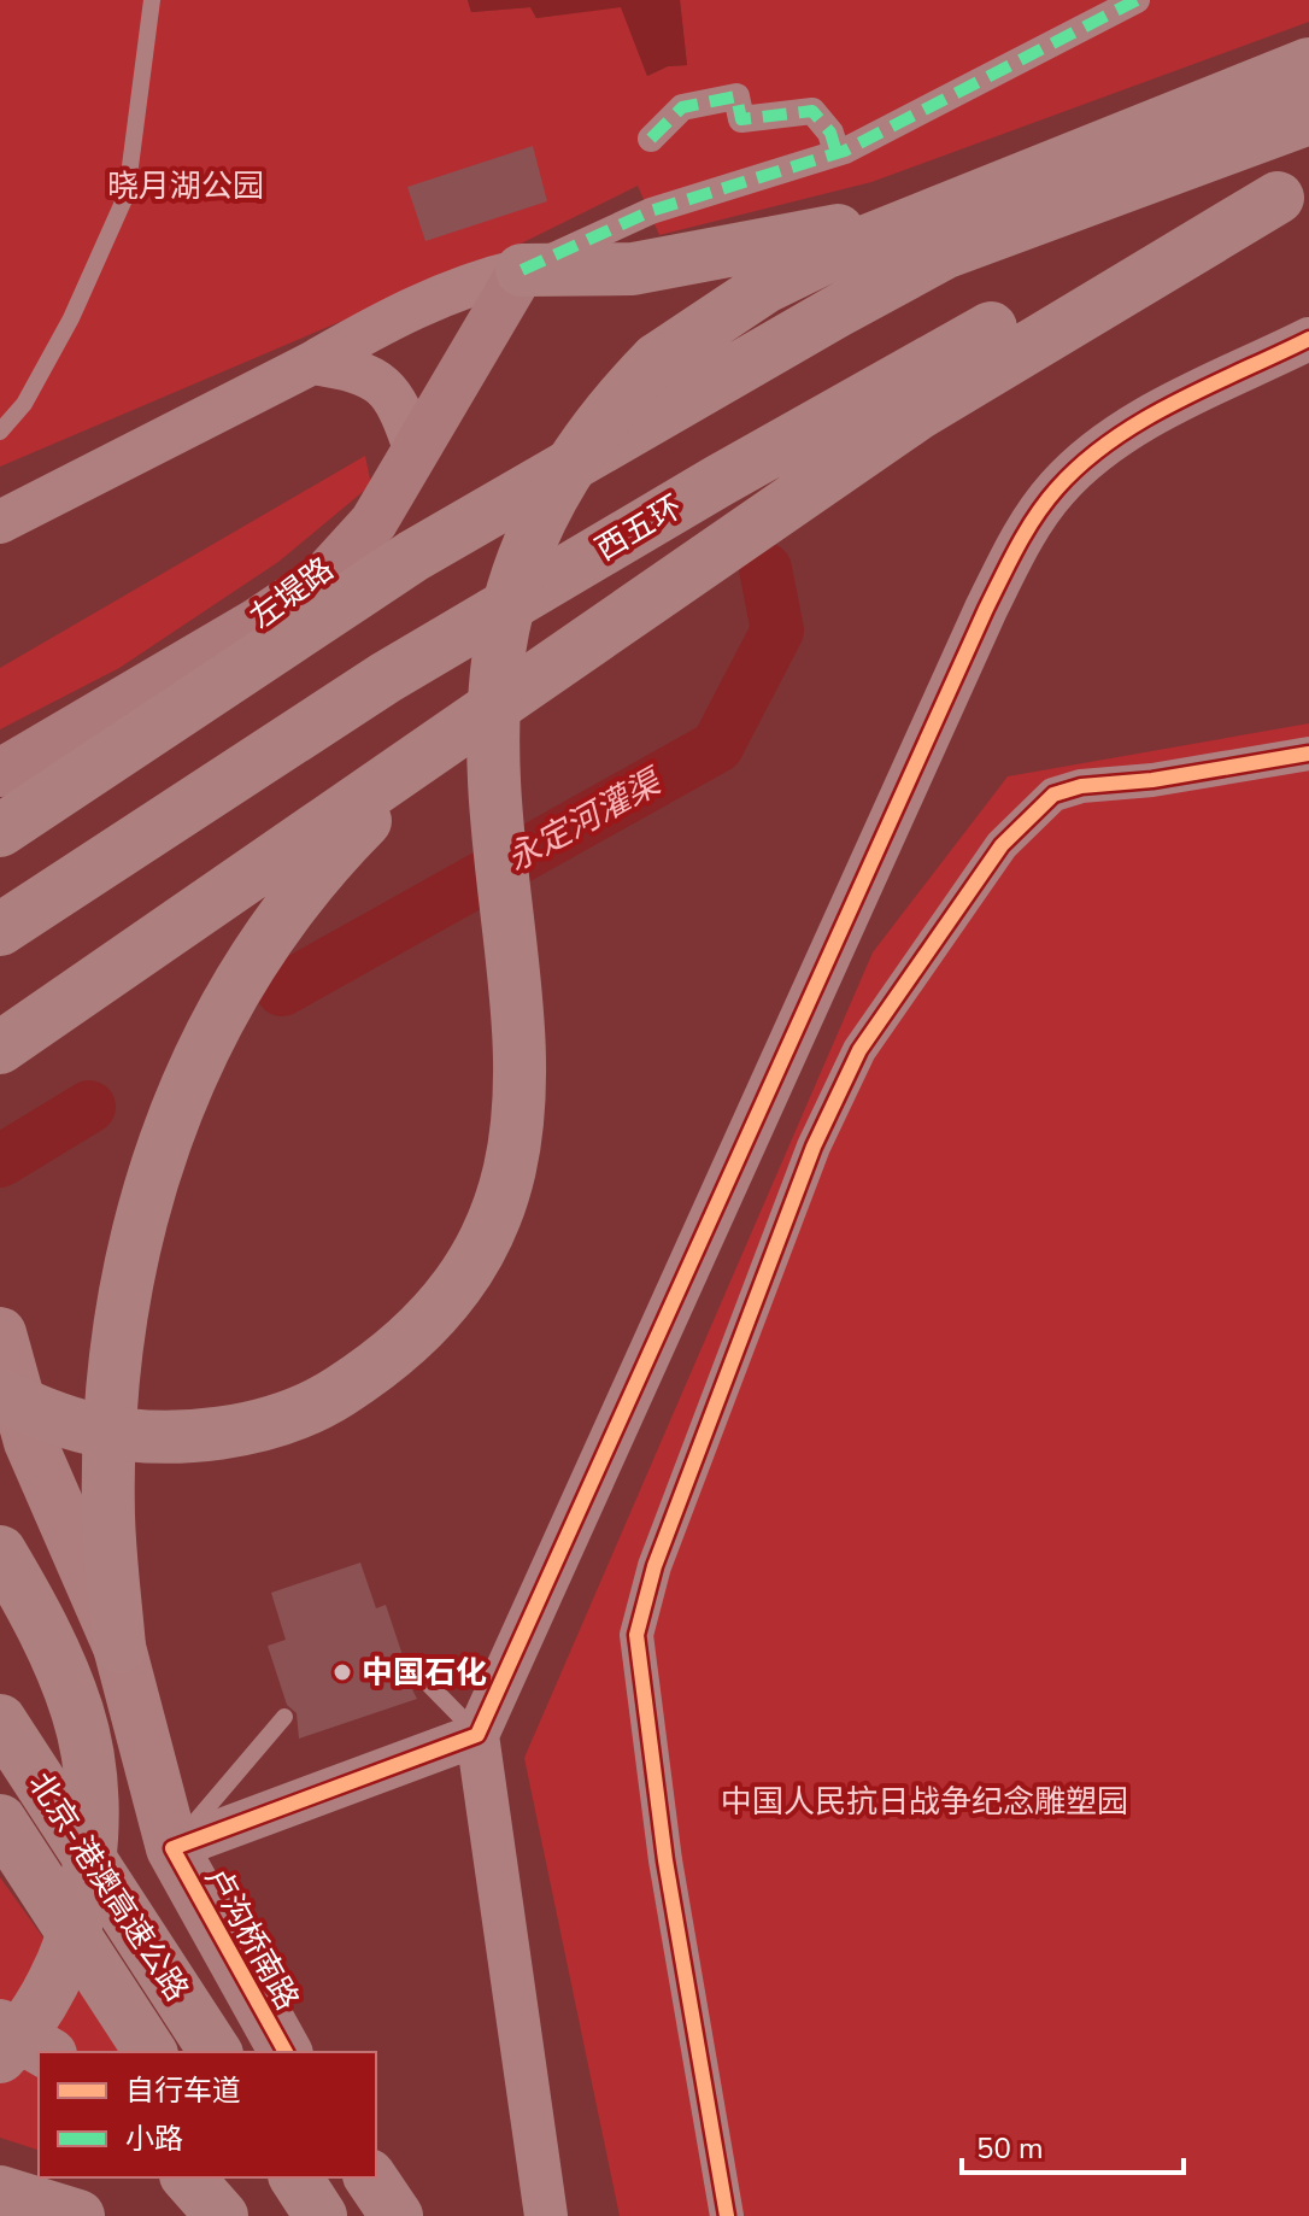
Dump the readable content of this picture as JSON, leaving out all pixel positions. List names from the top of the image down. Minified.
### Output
{"streets":{"highway":["西五环","北京-港澳高速公路","卢沟桥南路"],"main road":["左堤路"]},"water":["永定河灌渠"],"parks":["晓月湖公园","中国人民抗日战争纪念雕塑园"],"places":["中国石化"],"legend":["自行车道","小路"],"scale_bar":"50 m"}
